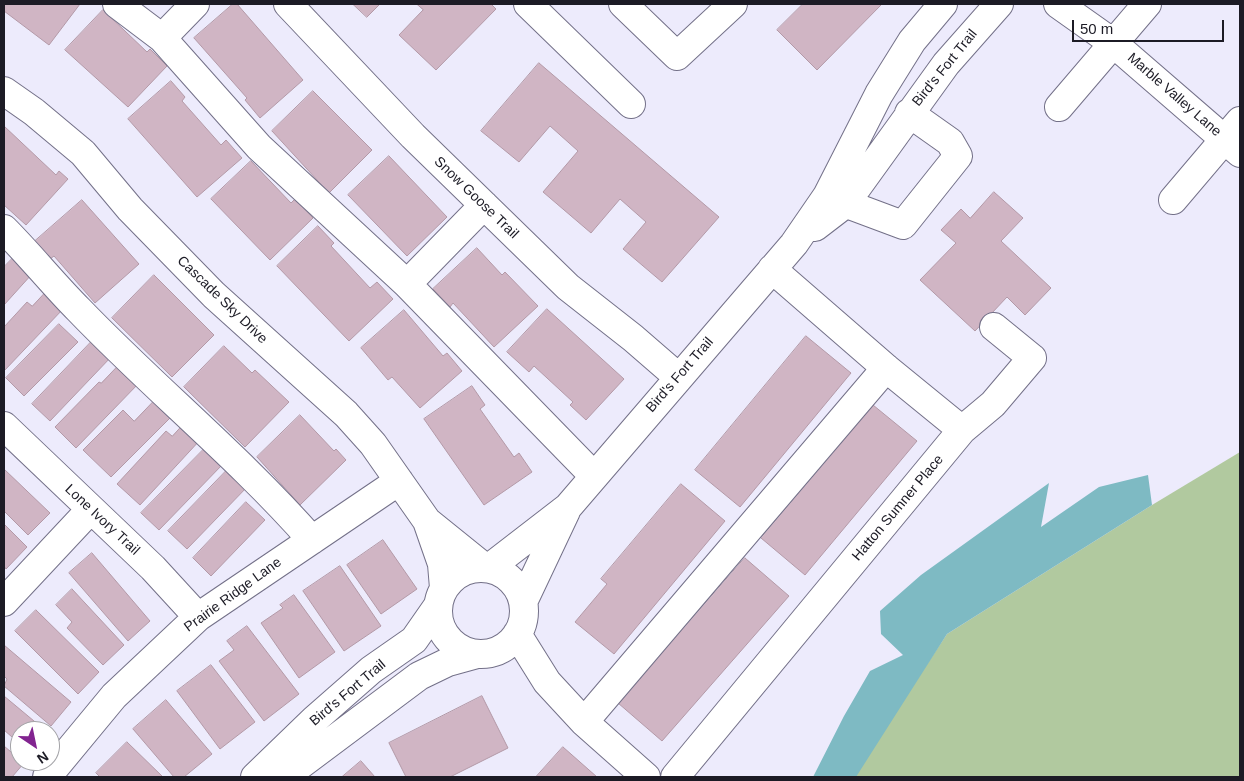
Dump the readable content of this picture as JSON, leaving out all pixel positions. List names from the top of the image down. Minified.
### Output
{"streets":{"street":["Bird's Fort Trail","Marble Valley Lane","Snow Goose Trail","Cascade Sky Drive","Hatton Sumner Place","Lone Ivory Trail","Prairie Ridge Lane"]},"crossings":[["Bird's Fort Trail","Snow Goose Trail"],["Bird's Fort Trail","Cascade Sky Drive"],["Cascade Sky Drive","Prairie Ridge Lane"],["Lone Ivory Trail","Prairie Ridge Lane"]],"scale_bar":"50 m","north":"bottom right"}
